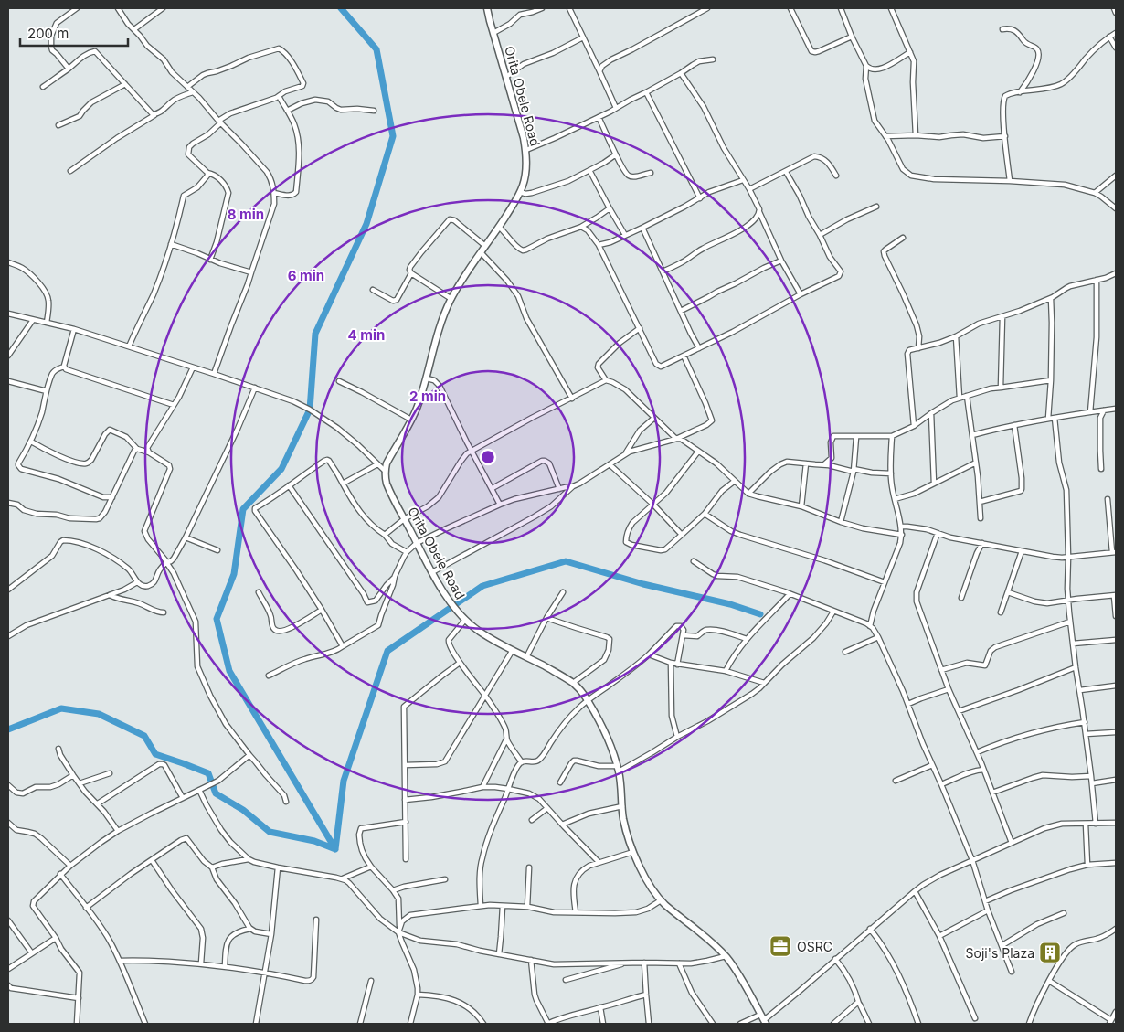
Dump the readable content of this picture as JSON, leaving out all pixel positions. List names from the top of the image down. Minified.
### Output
{"streets":{"main road":["Orita Obele Road"]},"places":{"office":["OSRC"],"building":["Soji's Plaza"]},"scale_bar":"200 m","rings":["8 min","6 min","4 min","2 min"]}
